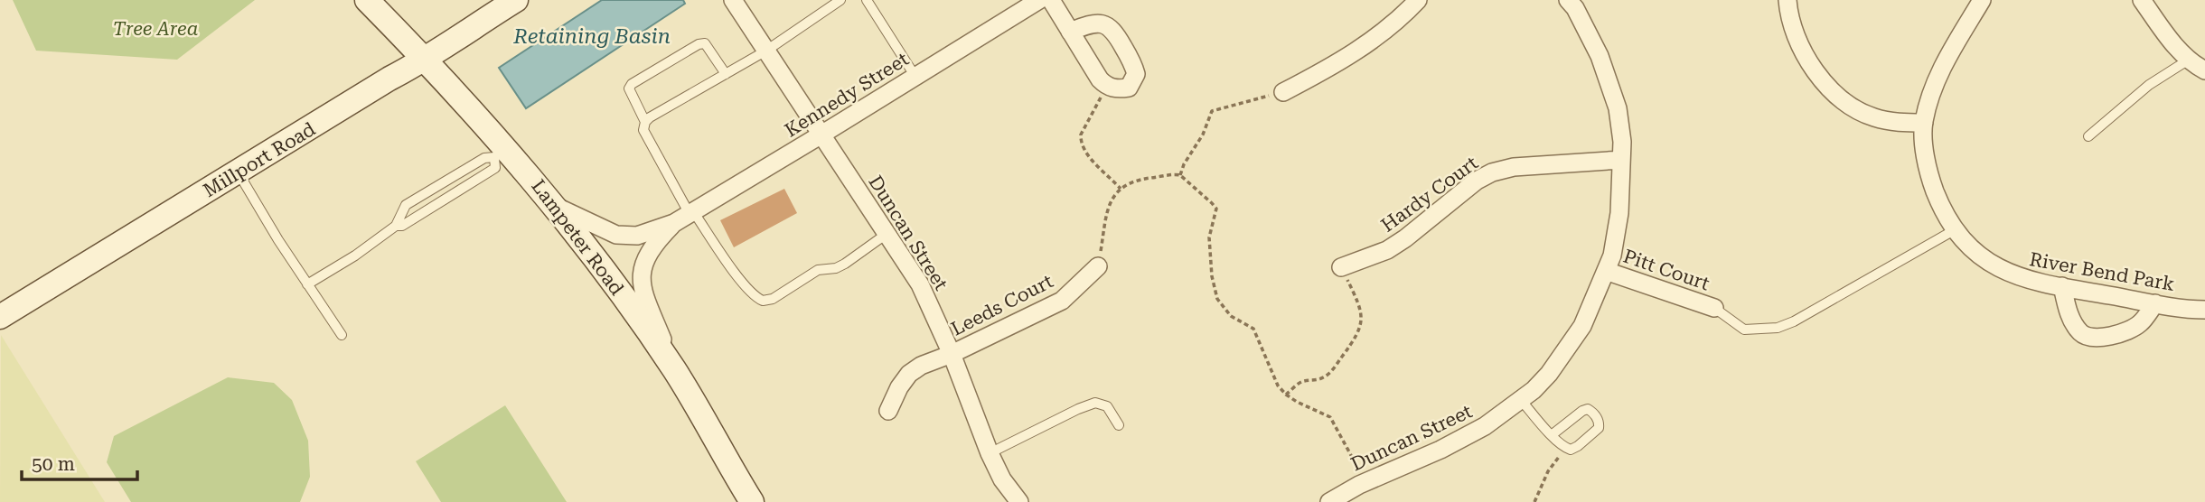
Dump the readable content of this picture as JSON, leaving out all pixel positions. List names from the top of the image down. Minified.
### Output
{"streets":{"main road":["Millport Road","Lampeter Road"],"street":["Kennedy Street","Hardy Court","Duncan Street","Pitt Court","River Bend Park","Leeds Court"]},"crossings":[["Kennedy Street","Duncan Street"],["Kennedy Street","Lampeter Road"],["Millport Road","Lampeter Road"],["Hardy Court","Duncan Street"],["Duncan Street","Pitt Court"],["Duncan Street","Leeds Court"]],"water":["Retaining Basin"],"parks":["Tree Area"],"scale_bar":"50 m"}
